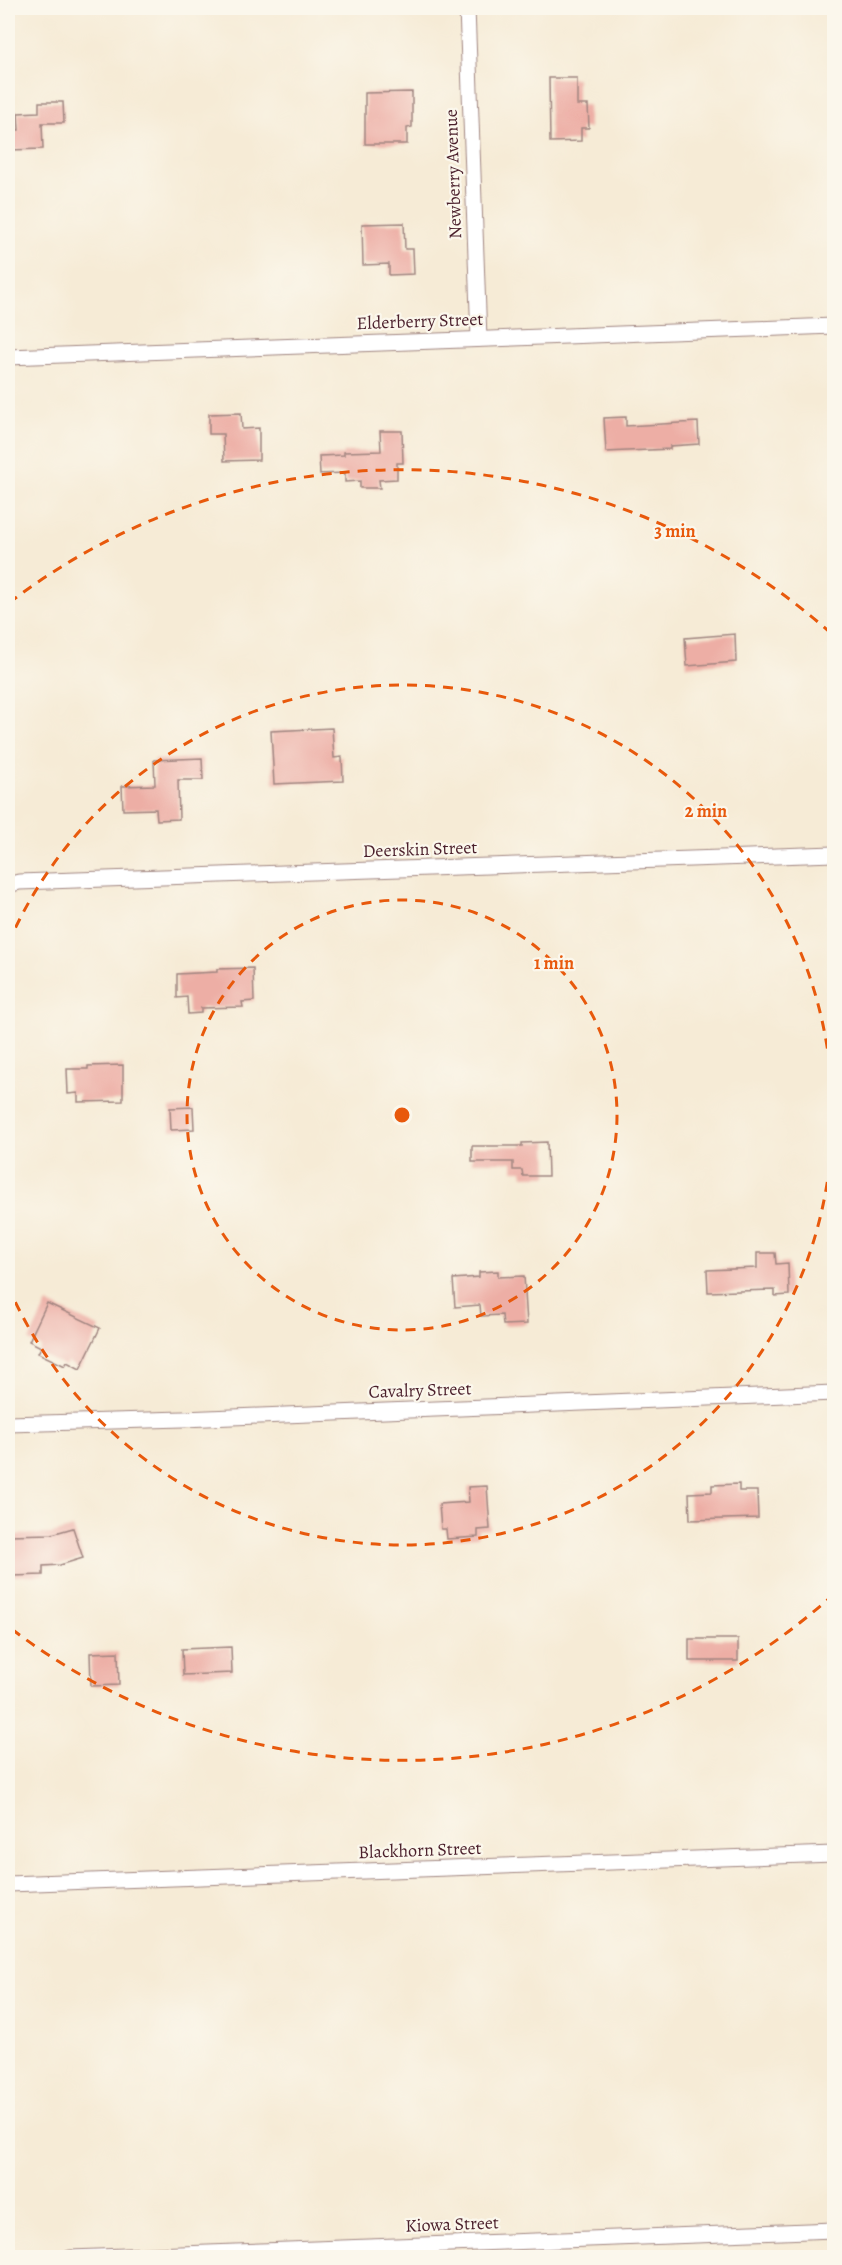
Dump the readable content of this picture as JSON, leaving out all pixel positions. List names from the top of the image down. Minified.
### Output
{"streets":{"street":["Newberry Avenue","Elderberry Street","Deerskin Street","Cavalry Street","Blackhorn Street","Kiowa Street"]},"crossings":[["Newberry Avenue","Elderberry Street"]],"rings":["3 min","2 min","1 min"]}
